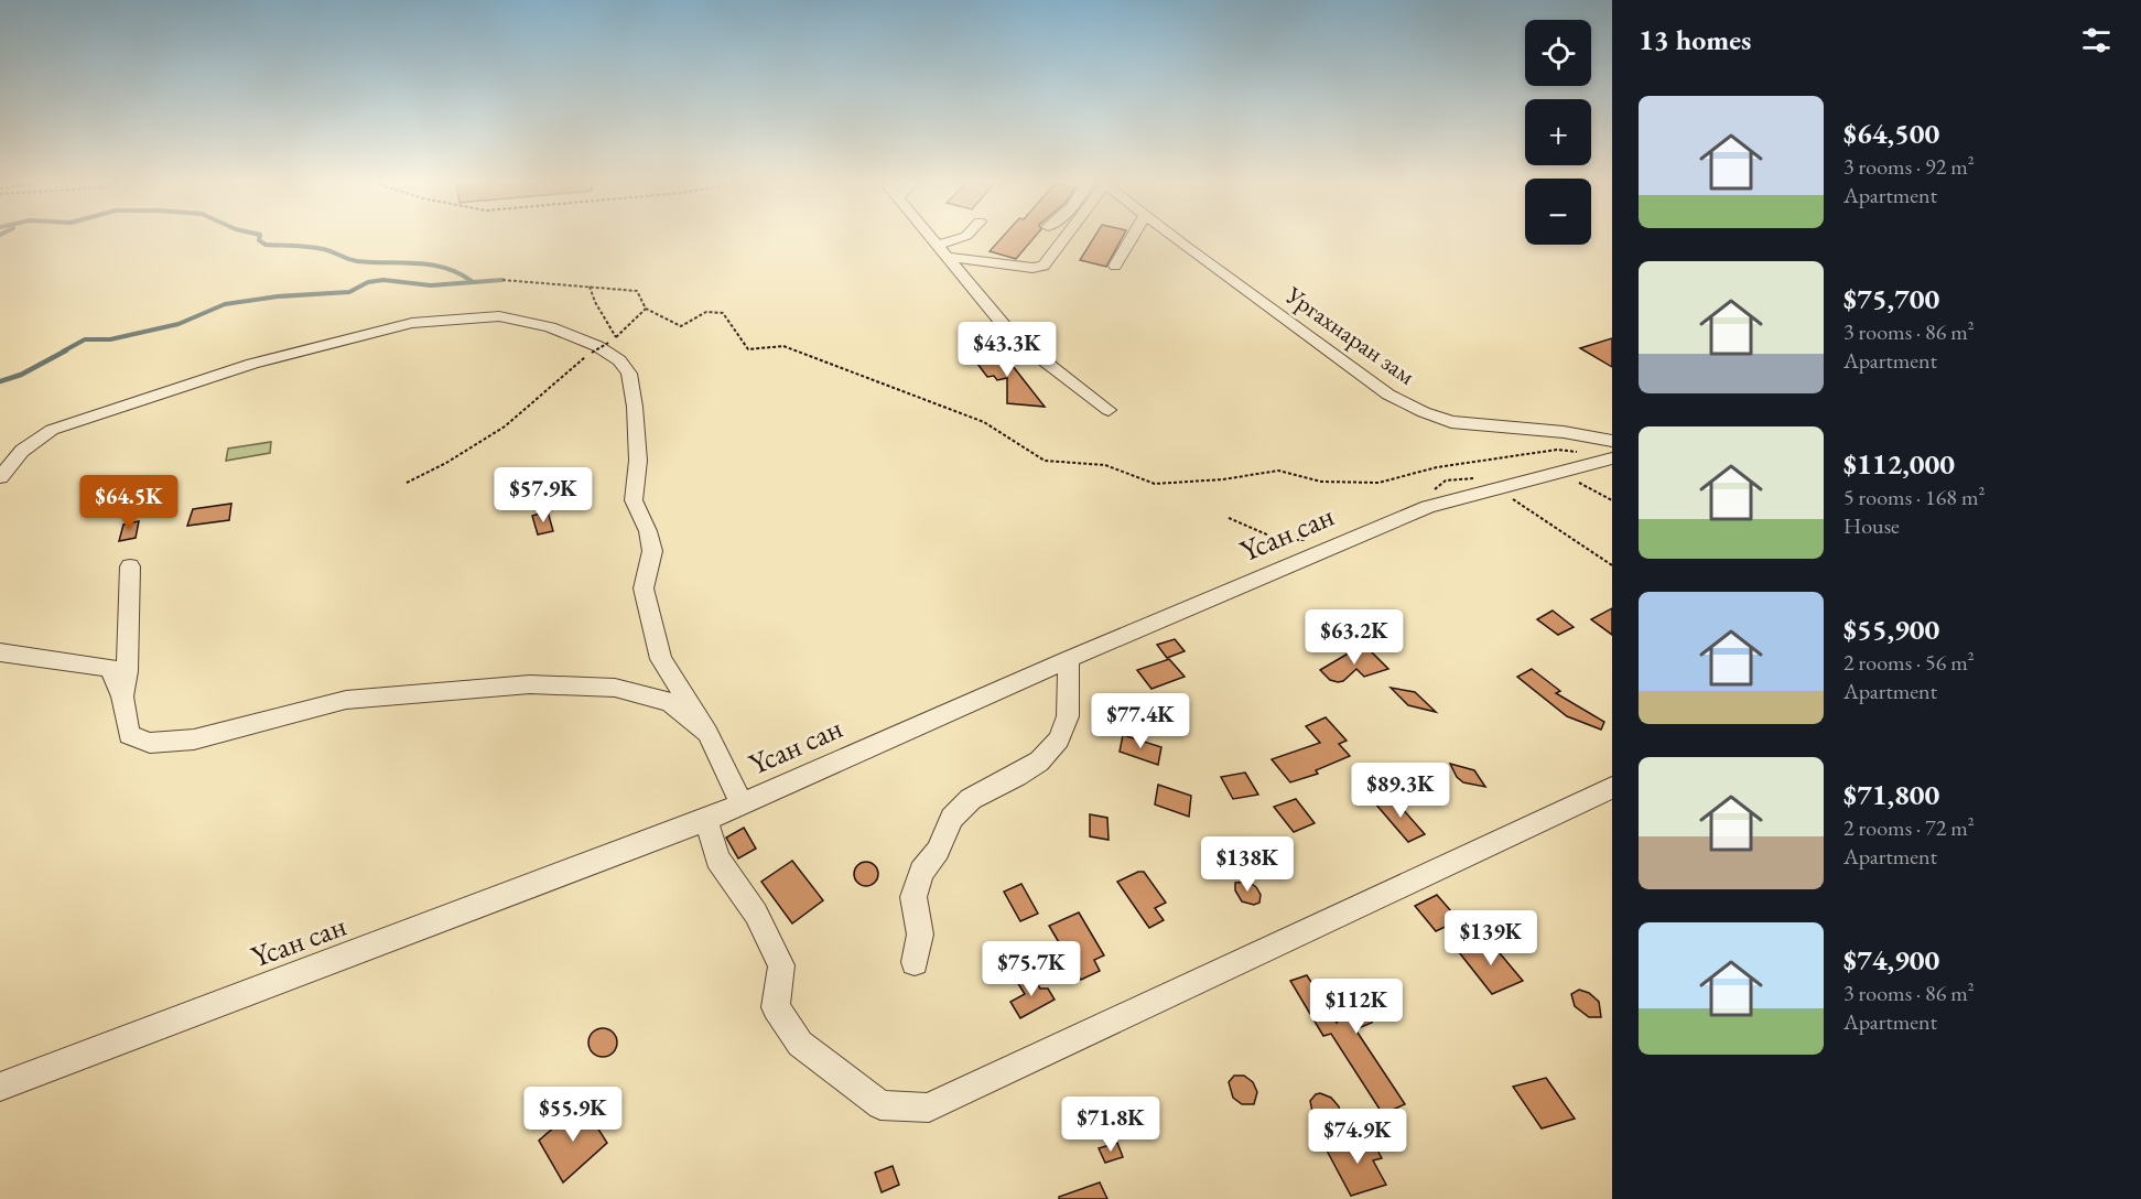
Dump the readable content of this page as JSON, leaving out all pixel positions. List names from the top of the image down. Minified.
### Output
{"streets":{"street":["Ургахнаран зам","Үсан сан"]},"page":{"heading":"13 homes","map_buttons":["+","−"],"list":[{"name":"$64,500","note":"3 rooms · 92 m² · Apartment"},{"name":"$75,700","note":"3 rooms · 86 m² · Apartment"},{"name":"$112,000","note":"5 rooms · 168 m² · House"},{"name":"$55,900","note":"2 rooms · 56 m² · Apartment"},{"name":"$71,800","note":"2 rooms · 72 m² · Apartment"},{"name":"$74,900","note":"3 rooms · 86 m² · Apartment"}],"price":["$43.3K","$57.9K","$64.5K","$63.2K","$77.4K","$89.3K","$138K","$139K","$75.7K","$112K","$55.9K","$71.8K","$74.9K"]}}
